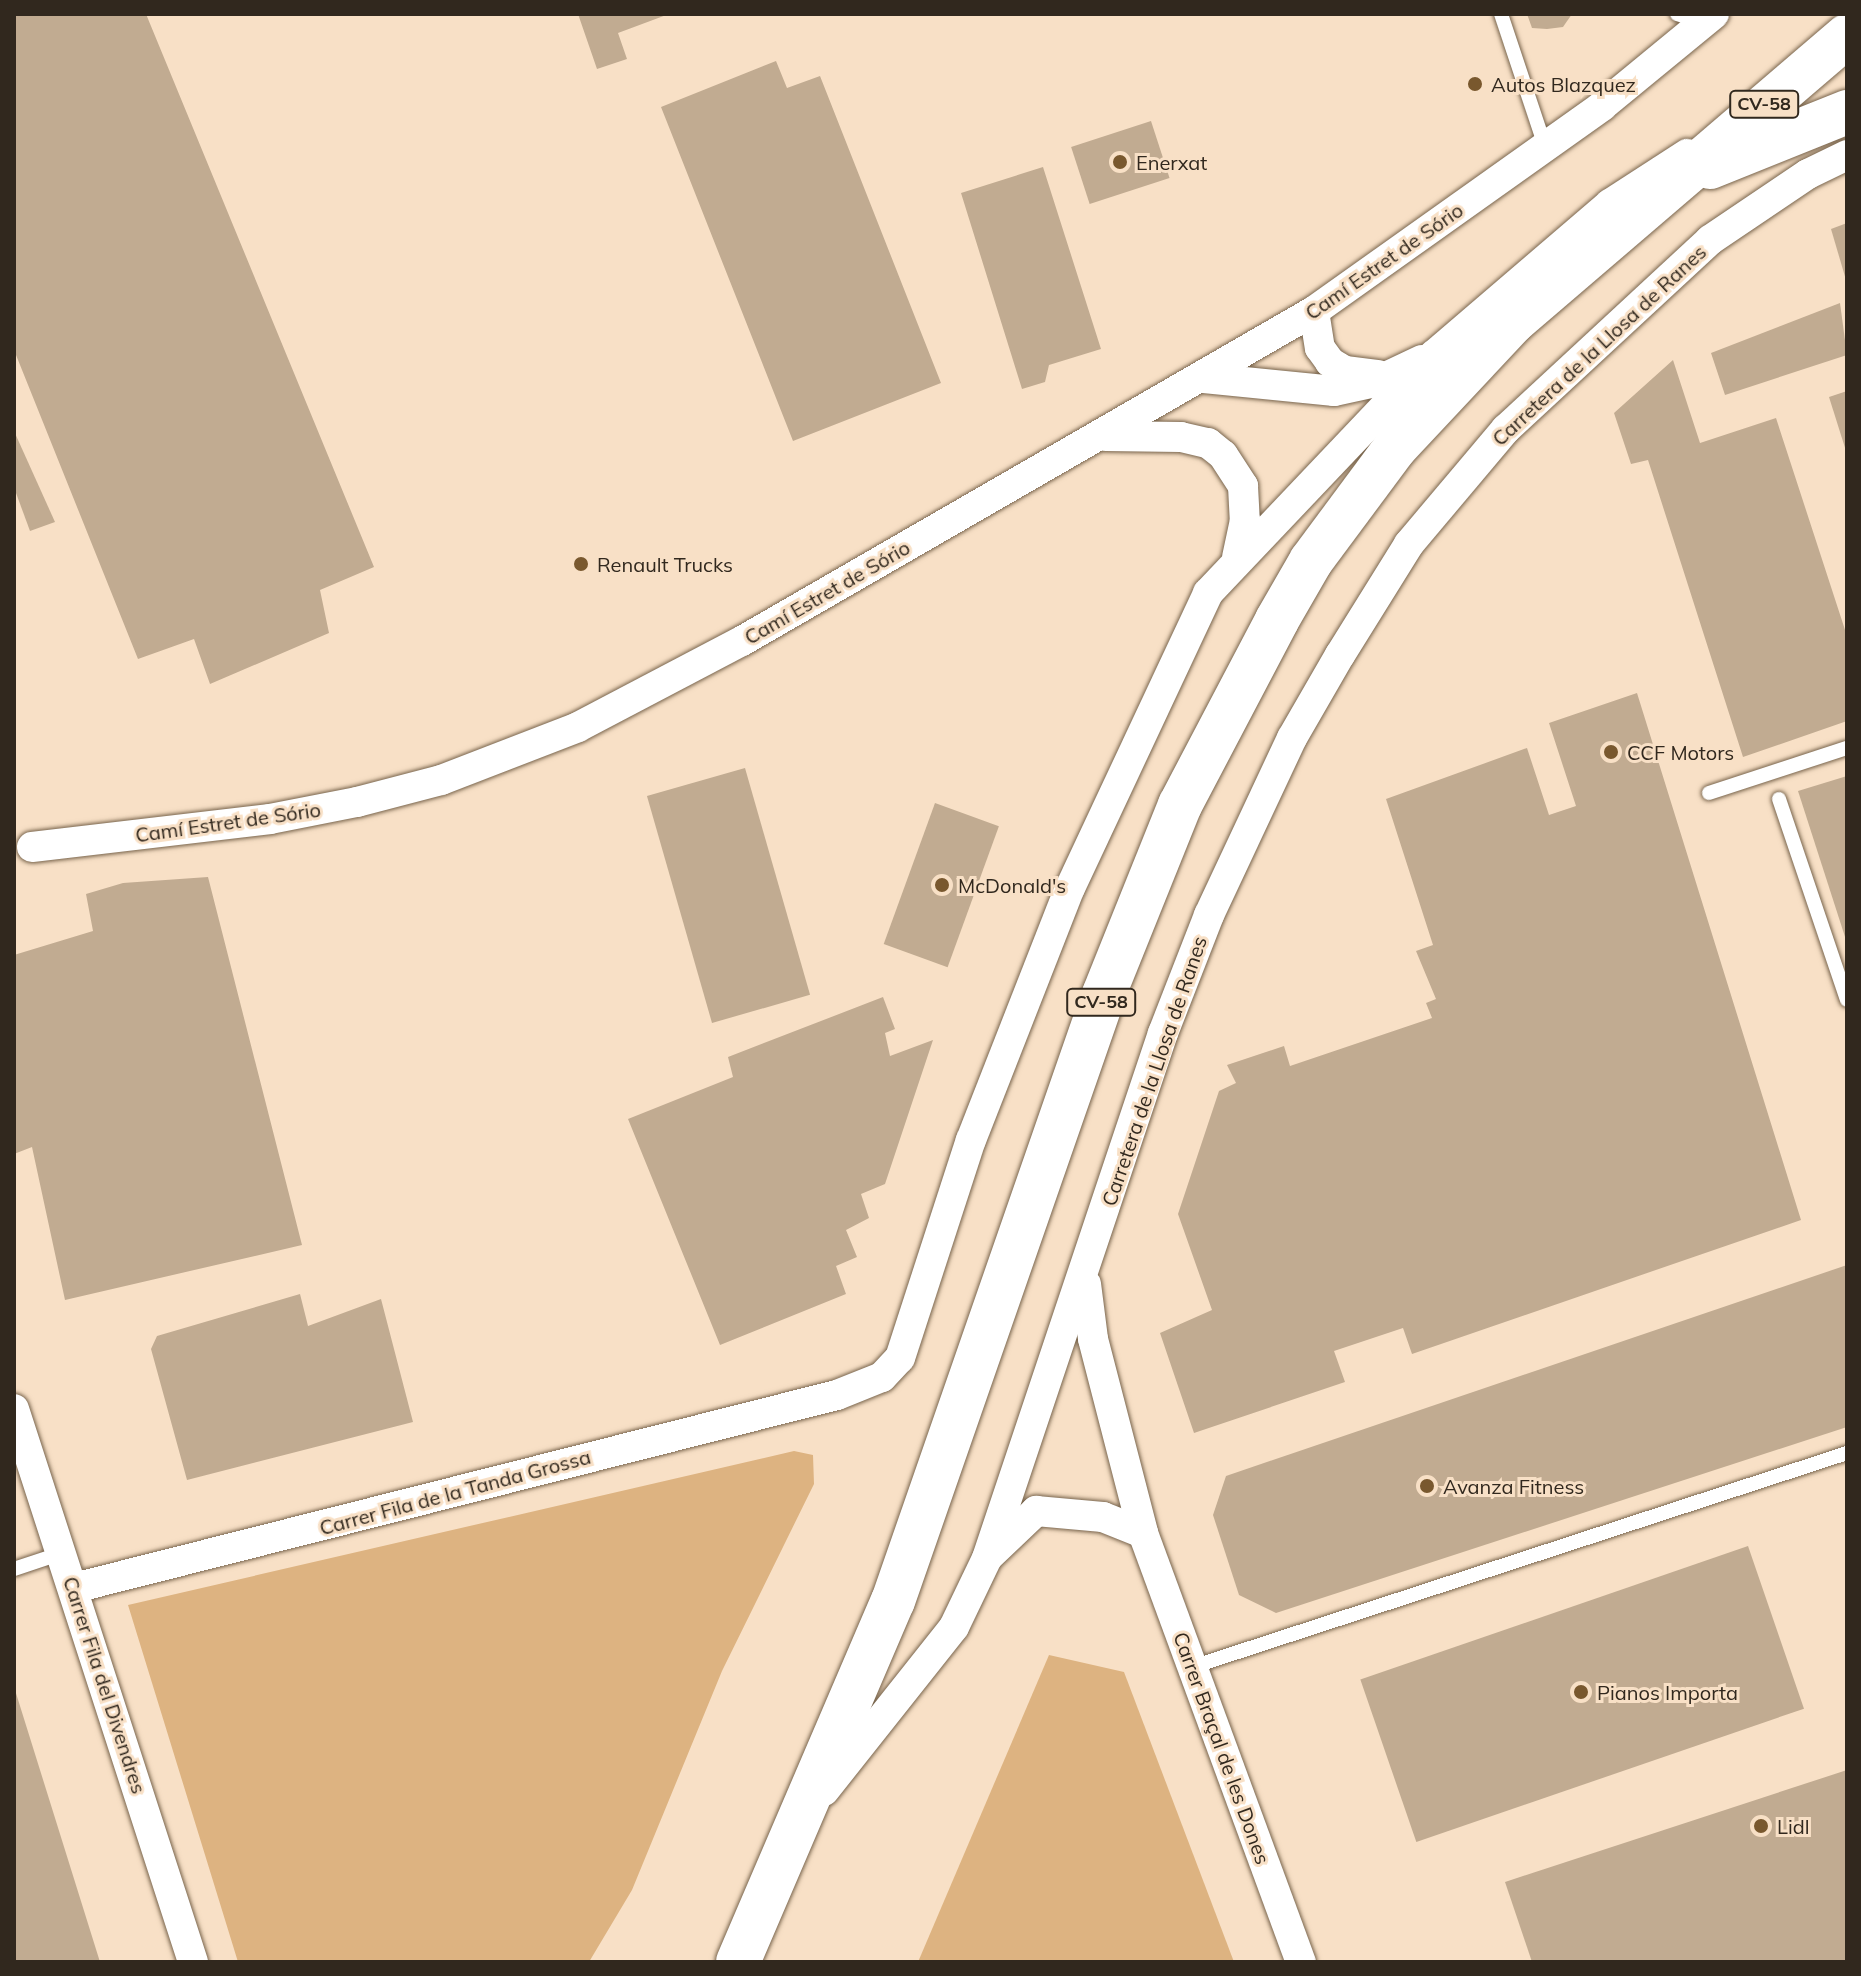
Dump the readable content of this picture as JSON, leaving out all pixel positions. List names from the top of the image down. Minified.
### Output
{"streets":{"main road":["CV-58"],"street":["Camí Estret de Sório","Carretera de la Llosa de Ranes","Carrer Fila de la Tanda Grossa","Carrer Fila del Divendres","Carrer Braçal de les Dones"]},"crossings":[["CV-58","Carretera de la Llosa de Ranes"],["Carretera de la Llosa de Ranes","Carrer Braçal de les Dones"],["Carrer Fila de la Tanda Grossa","Carrer Fila del Divendres"]],"places":["Autos Blazquez","Enerxat","Renault Trucks","CCF Motors","McDonald's","Avanza Fitness","Pianos Importa","Lidl"]}
